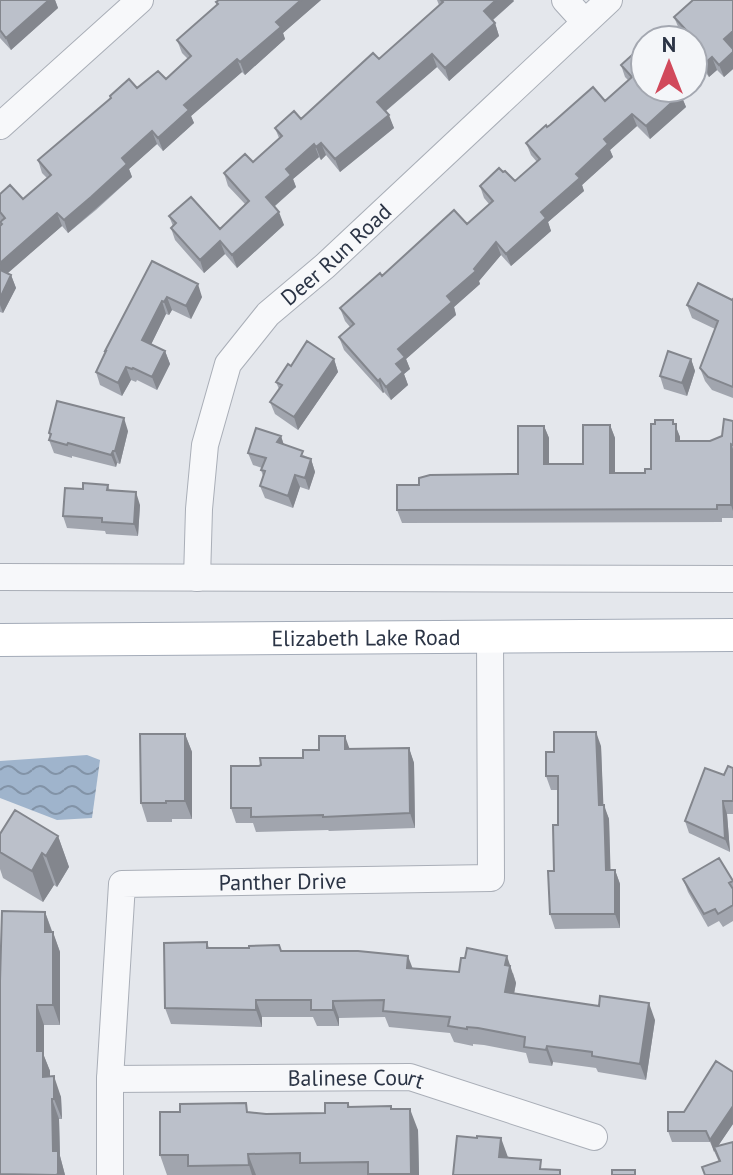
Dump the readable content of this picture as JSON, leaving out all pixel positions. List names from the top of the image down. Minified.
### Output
{"streets":{"main road":["Elizabeth Lake Road"],"street":["Deer Run Road","Panther Drive","Balinese Court"]},"crossings":[["Elizabeth Lake Road","Panther Drive"],["Panther Drive","Balinese Court"]],"north":"top"}
